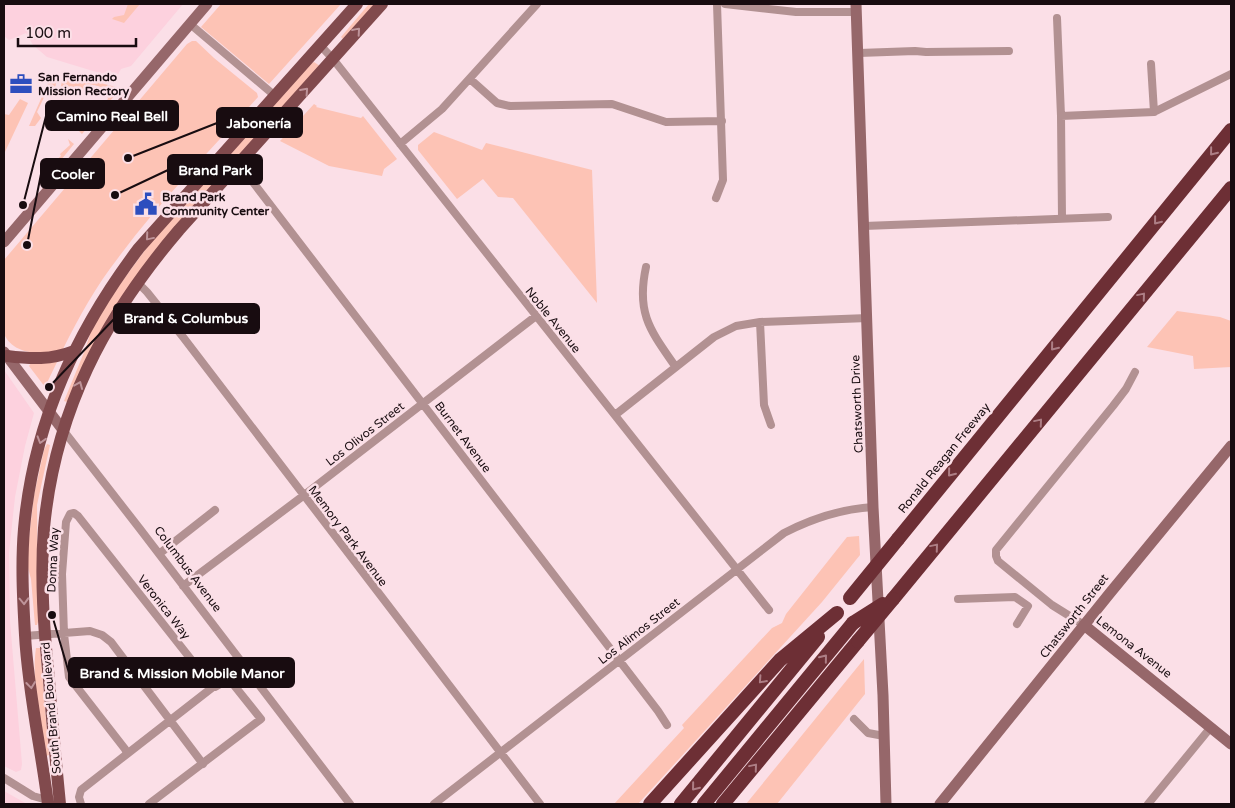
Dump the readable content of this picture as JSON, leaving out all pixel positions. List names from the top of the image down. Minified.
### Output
{"streets":{"highway":["Ronald Reagan Freeway"],"main road":["Chatsworth Drive","Columbus Avenue","Chatsworth Street","Lemona Avenue","South Brand Boulevard"],"street":["Noble Avenue","Los Olivos Street","Burnet Avenue","Memory Park Avenue","Donna Way","Veronica Way","Los Alimos Street"]},"crossings":[["Noble Avenue","Los Olivos Street"],["Noble Avenue","Los Alimos Street"],["Noble Avenue","South Brand Boulevard"],["Chatsworth Drive","Los Alimos Street"],["Los Olivos Street","Burnet Avenue"],["Los Olivos Street","Memory Park Avenue"],["Los Olivos Street","Columbus Avenue"],["Burnet Avenue","Los Alimos Street"],["Burnet Avenue","South Brand Boulevard"],["Memory Park Avenue","Los Alimos Street"],["Memory Park Avenue","South Brand Boulevard"],["Donna Way","Veronica Way"],["Columbus Avenue","South Brand Boulevard"],["Chatsworth Street","Lemona Avenue"]],"places":{"office":["San Fernando Mission Rectory"],"other":["Jabonería","Brand Park","Camino Real Bell","Cooler","Brand & Columbus","Brand & Mission Mobile Manor"],"public building":["Brand Park Community Center"]},"scale_bar":"100 m"}
